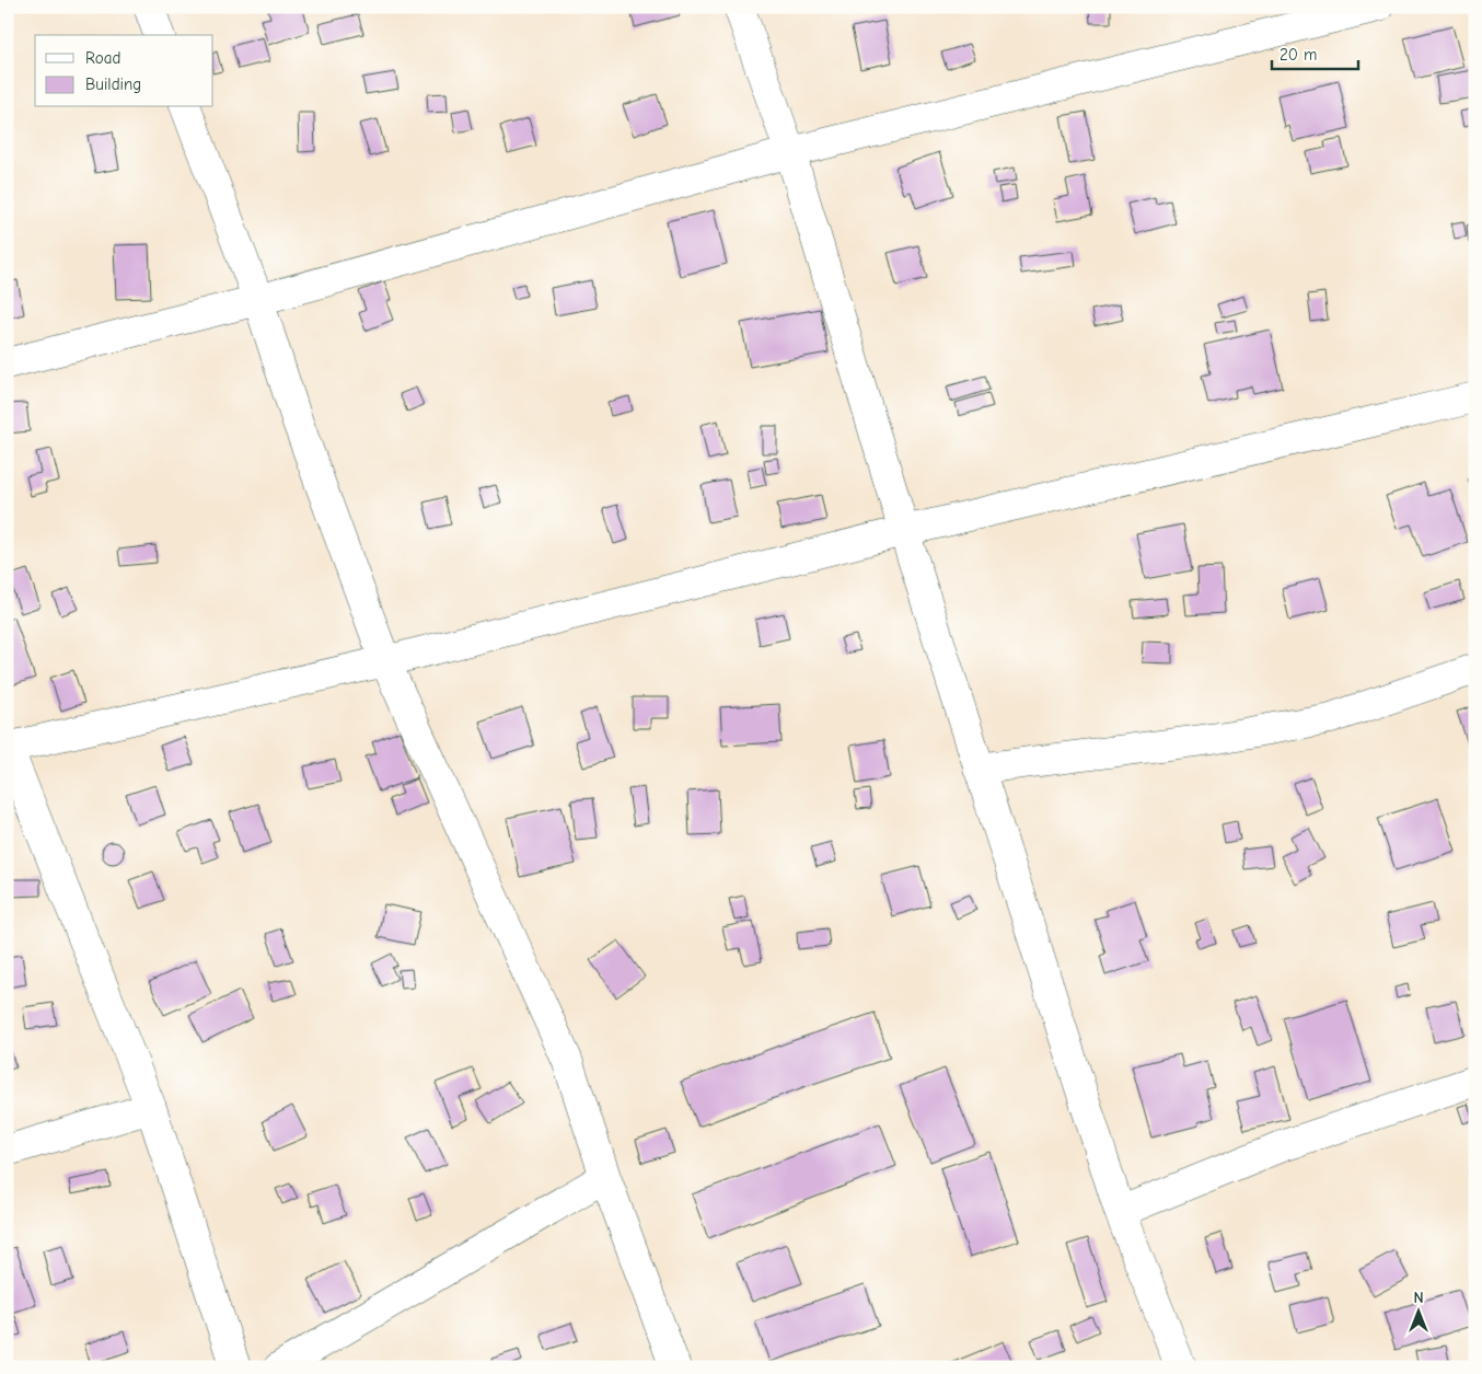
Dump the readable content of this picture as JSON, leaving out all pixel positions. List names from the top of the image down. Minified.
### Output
{"legend":["Road","Building"],"scale_bar":"20 m","north":"top"}
